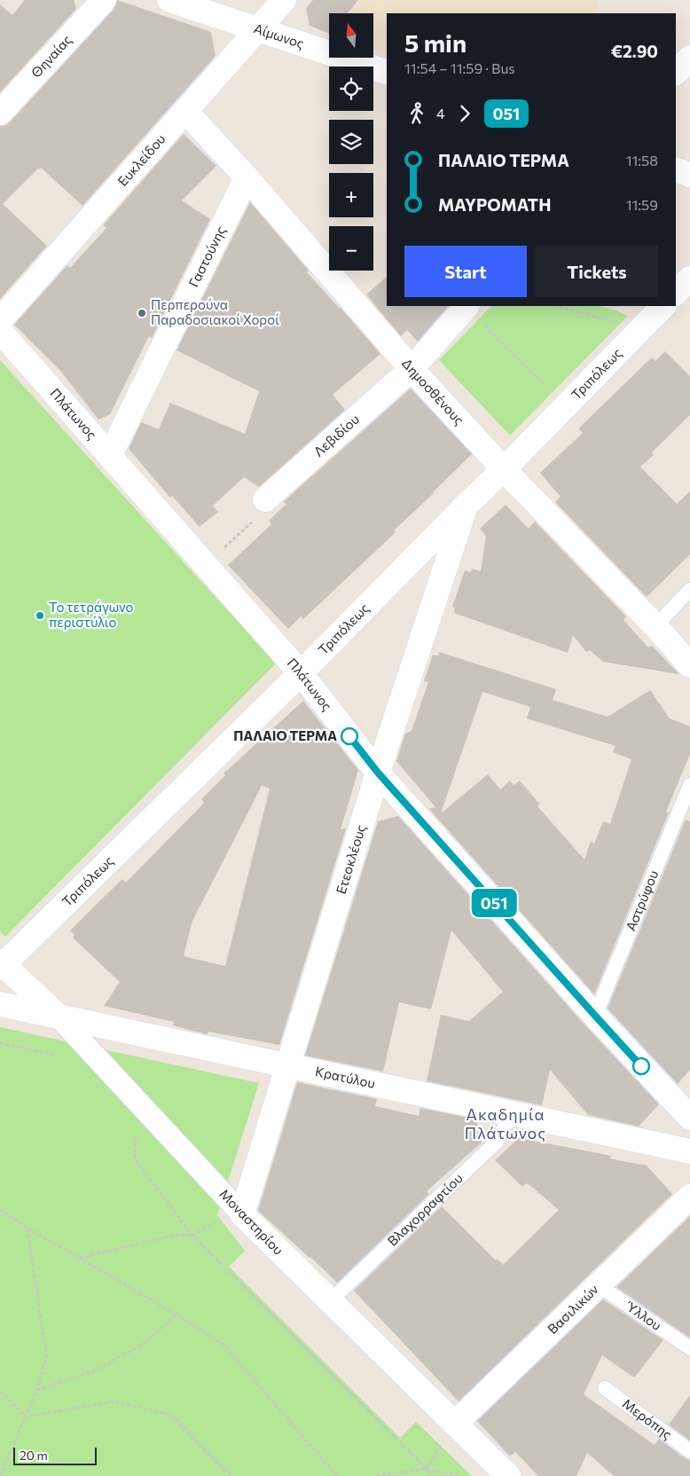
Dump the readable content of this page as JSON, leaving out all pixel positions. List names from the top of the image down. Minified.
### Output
{"streets":{"street":["Αίμωνος","Θηναίας","Ευκλείδου","Γαστούνης","Τριπόλεως","Δημοσθένους","Πλάτωνος","Λεβιδίου","Ετεοκλέους","Κρατύλου","Μοναστηρίου","Βασιλικών"],"lane":["Αστρύφου","Βλαχορραφτίου","Ύλλου","Μερόπης"]},"crossings":[["Αίμωνος","Ευκλείδου"],["Ευκλείδου","Δημοσθένους"],["Γαστούνης","Δημοσθένους"],["Γαστούνης","Πλάτωνος"],["Τριπόλεως","Δημοσθένους"],["Τριπόλεως","Πλάτωνος"],["Τριπόλεως","Ετεοκλέους"],["Τριπόλεως","Μοναστηρίου"],["Δημοσθένους","Λεβιδίου"],["Πλάτωνος","Ετεοκλέους"],["Πλάτωνος","Αστρύφου"],["Ετεοκλέους","Κρατύλου"],["Ετεοκλέους","Μοναστηρίου"],["Κρατύλου","Βλαχορραφτίου"],["Κρατύλου","Μοναστηρίου"],["Βλαχορραφτίου","Μοναστηρίου"],["Μοναστηρίου","Βασιλικών"],["Βασιλικών","Ύλλου"]],"districts":["Ακαδημία Πλάτωνος"],"places":["Περπερούνα Παραδοσιακοί Χοροί","Το τετράγωνο περιστύλιο","ΠΑΛΑΙΟ ΤΕΡΜΑ"],"lines":["bus line 051"],"scale_bar":"20 m","north":"top","page":{"on_map":"051","map_buttons":["+","−"],"heading":["5 min","11:54 – 11:59 · Bus","€2.90"],"legs":["4","051"],"list":[{"name":"ΠΑΛΑΙΟ ΤΕΡΜΑ","value":"11:58"},{"name":"ΜΑΥΡΟΜΑΤΗ","value":"11:59"}],"buttons":["Start","Tickets"],"scale":"20 m"}}
